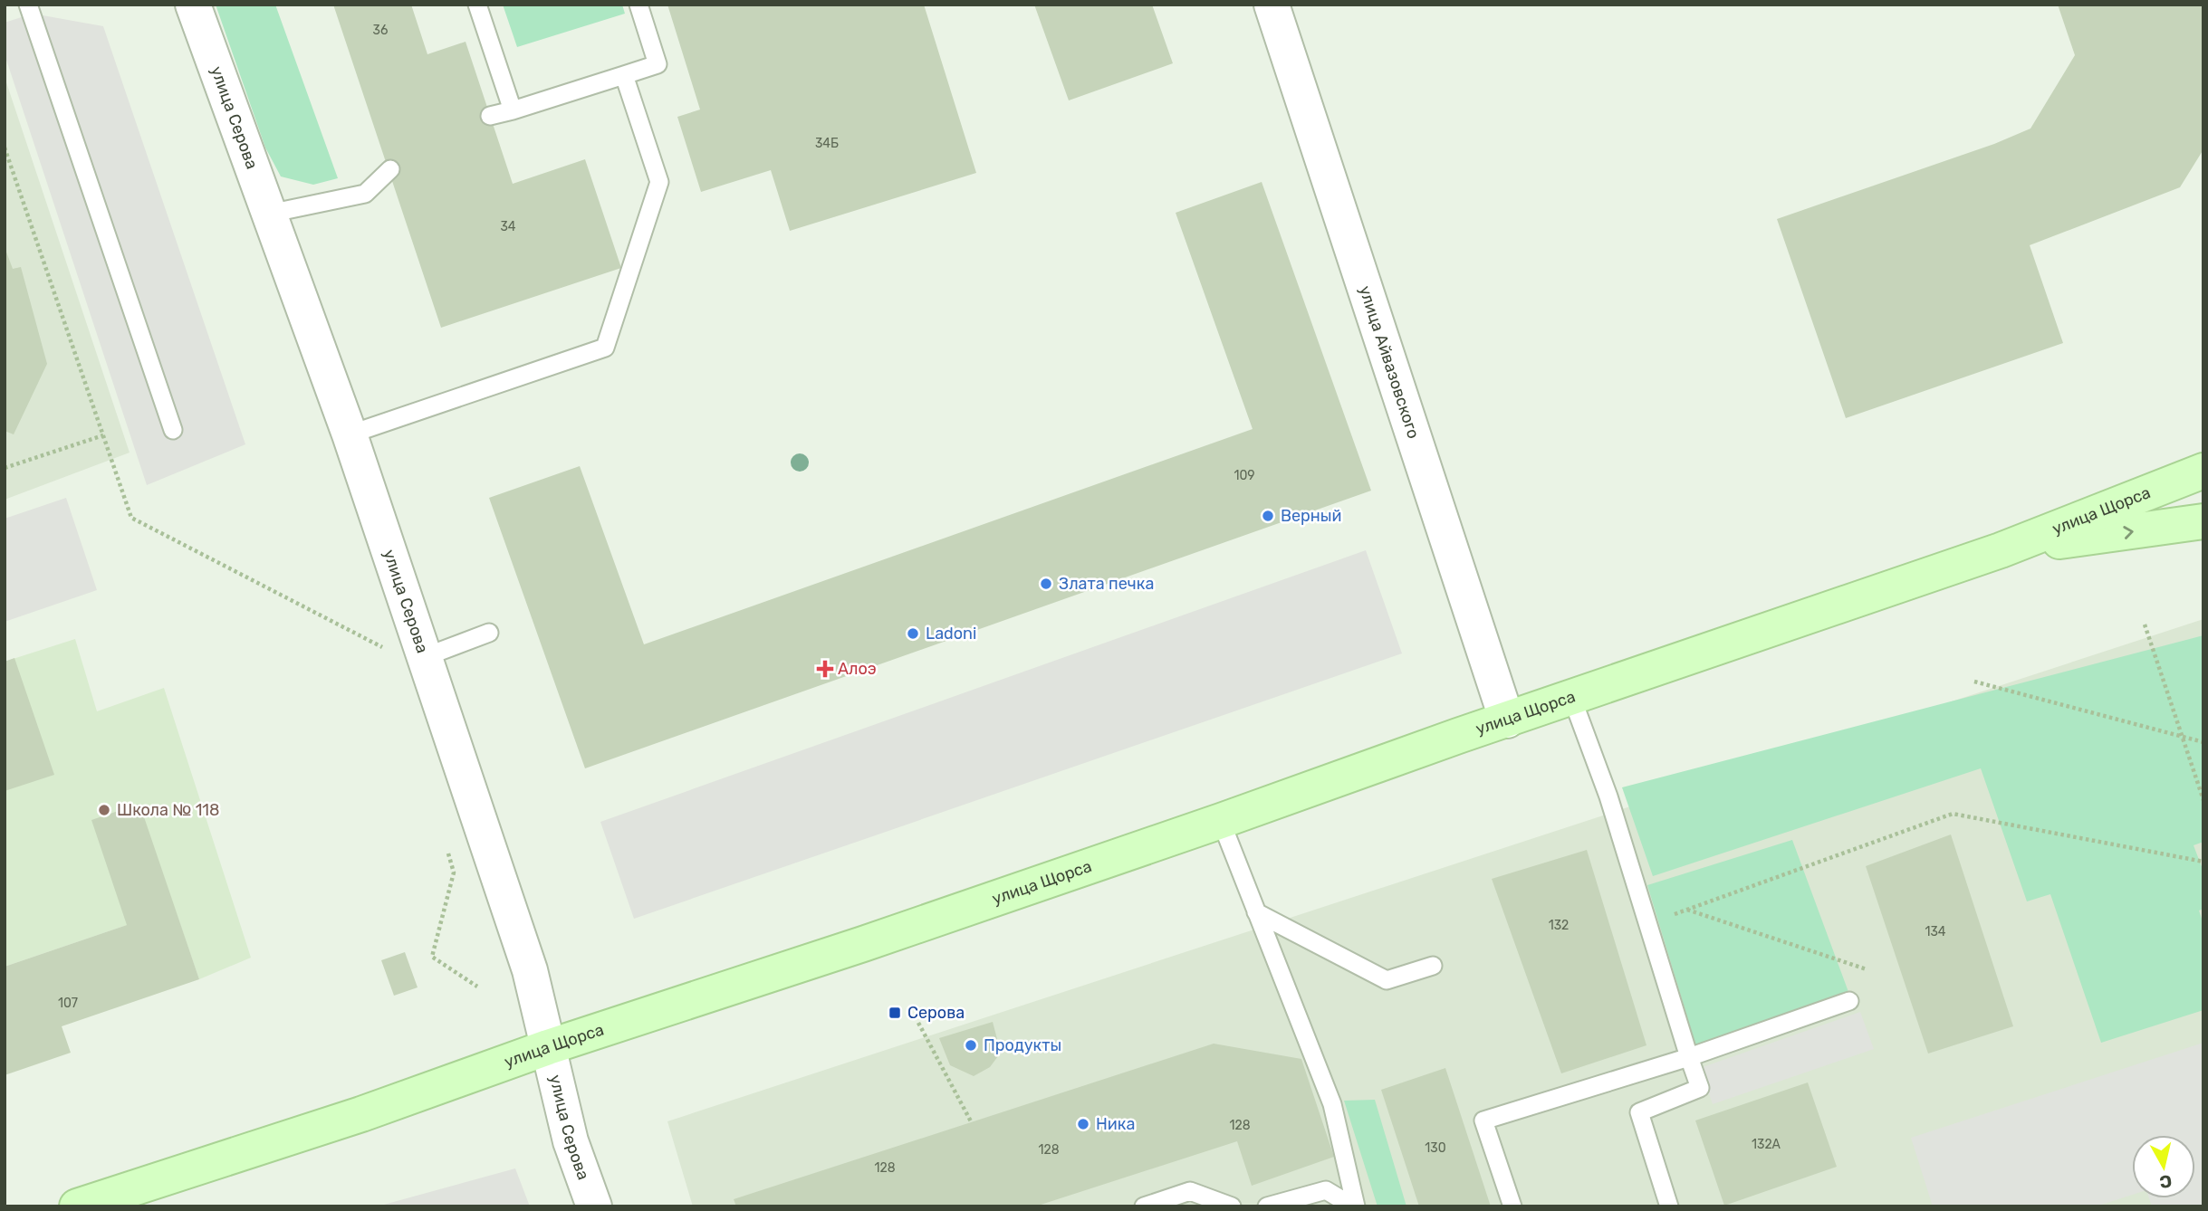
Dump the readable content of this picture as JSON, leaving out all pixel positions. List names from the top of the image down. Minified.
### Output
{"streets":{"main road":["улица Щорса"],"street":["улица Серова","улица Айвазовского"]},"crossings":[["улица Серова","улица Щорса"],["улица Айвазовского","улица Щорса"]],"places":{"other":["Верный","Злата печка","Ladoni","Школа № 118","Продукты","Ника"],"health":["Алоэ"],"transit":["Серова"]},"house_numbers":["36","34Б","34","109","132","134","107","128","132А","130","128","128"],"north":"bottom"}
